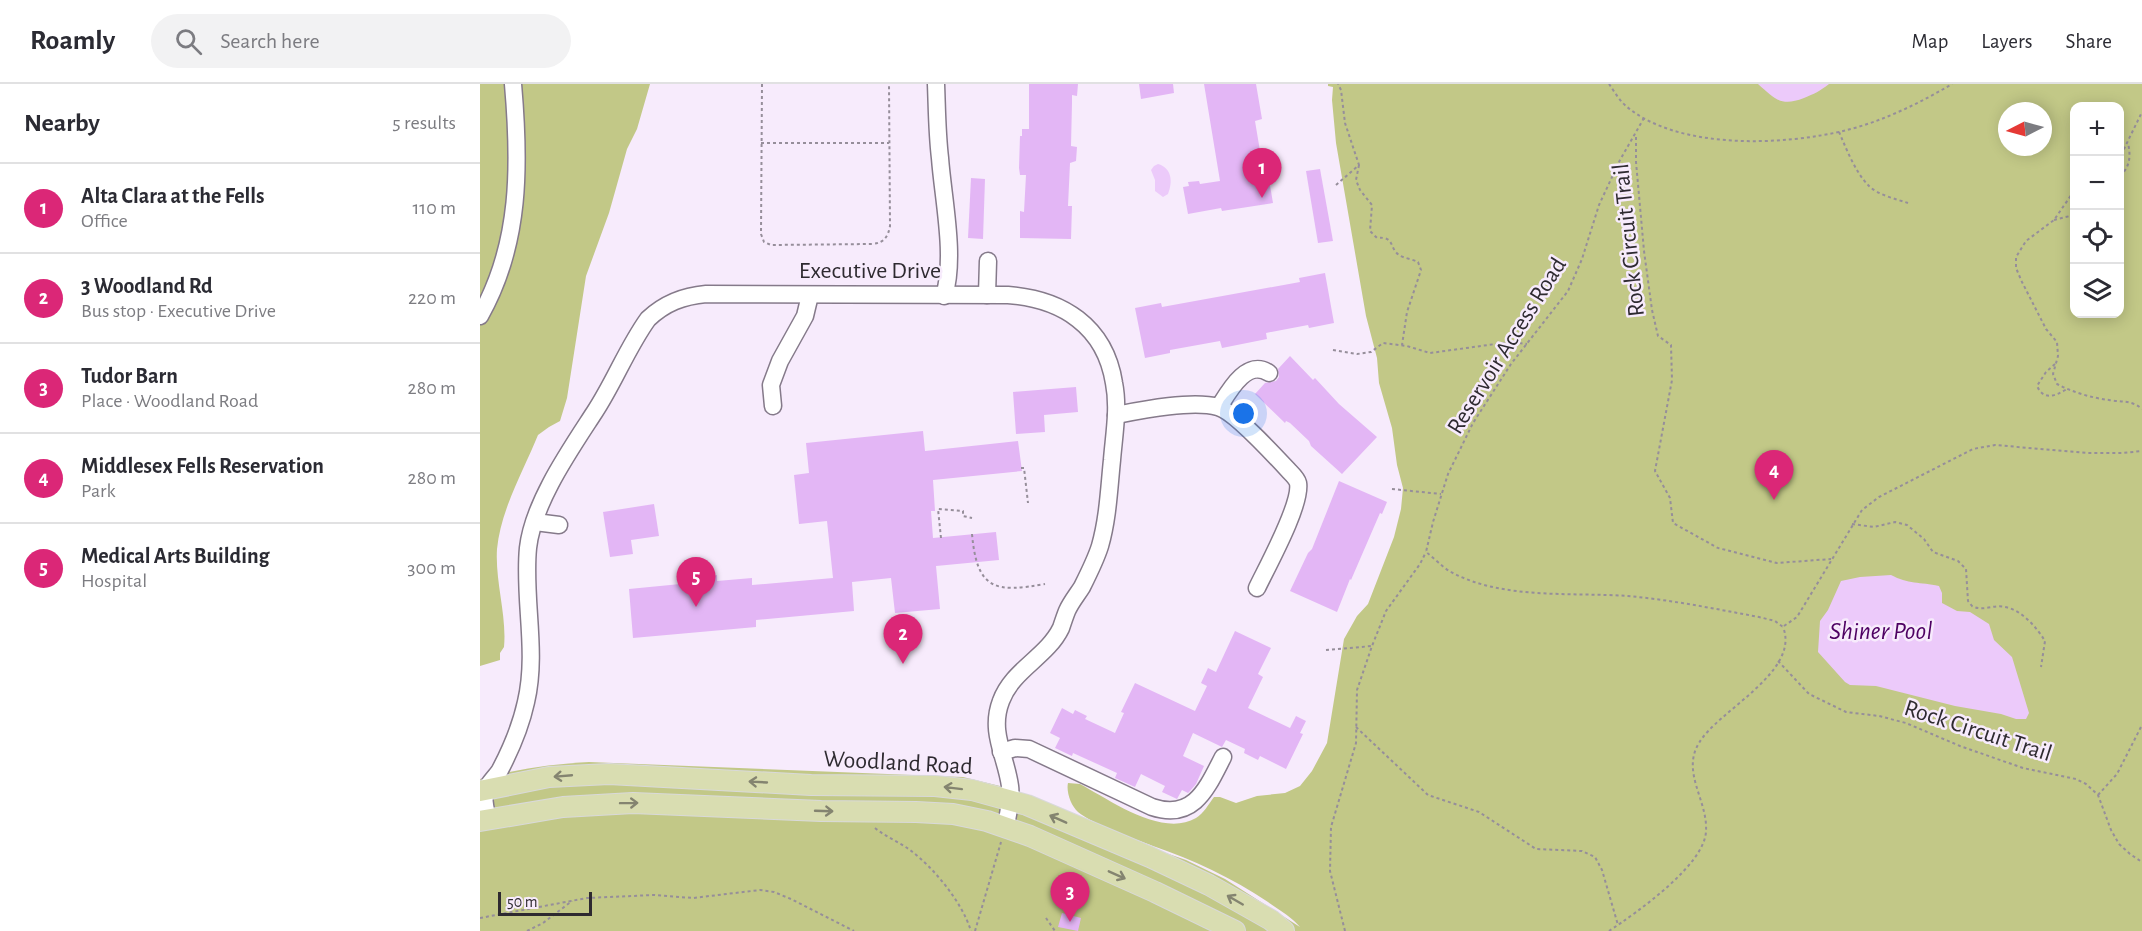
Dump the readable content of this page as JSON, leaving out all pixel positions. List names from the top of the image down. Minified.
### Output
{"streets":{"main road":["Woodland Road"],"street":["Executive Drive"],"path":["Rock Circuit Trail","Reservoir Access Road"]},"crossings":[["Rock Circuit Trail","Reservoir Access Road"],["Executive Drive","Woodland Road"]],"water":["Shiner Pool"],"scale_bar":"50 m","north":"left","page":{"header":"Roamly","search":"Search here","nav":["Map","Layers","Share"],"heading":["Nearby","5 results"],"map_buttons":["+","−"],"pins":["1","4","5","2","3"],"list":[{"mark":"1","name":"Alta Clara at the Fells","note":"Office","value":"110 m"},{"mark":"2","name":"3 Woodland Rd","note":"Bus stop · Executive Drive","value":"220 m"},{"mark":"3","name":"Tudor Barn","note":"Place · Woodland Road","value":"280 m"},{"mark":"4","name":"Middlesex Fells Reservation","note":"Park","value":"280 m"},{"mark":"5","name":"Medical Arts Building","note":"Hospital","value":"300 m"}],"scale":"50 m"}}
